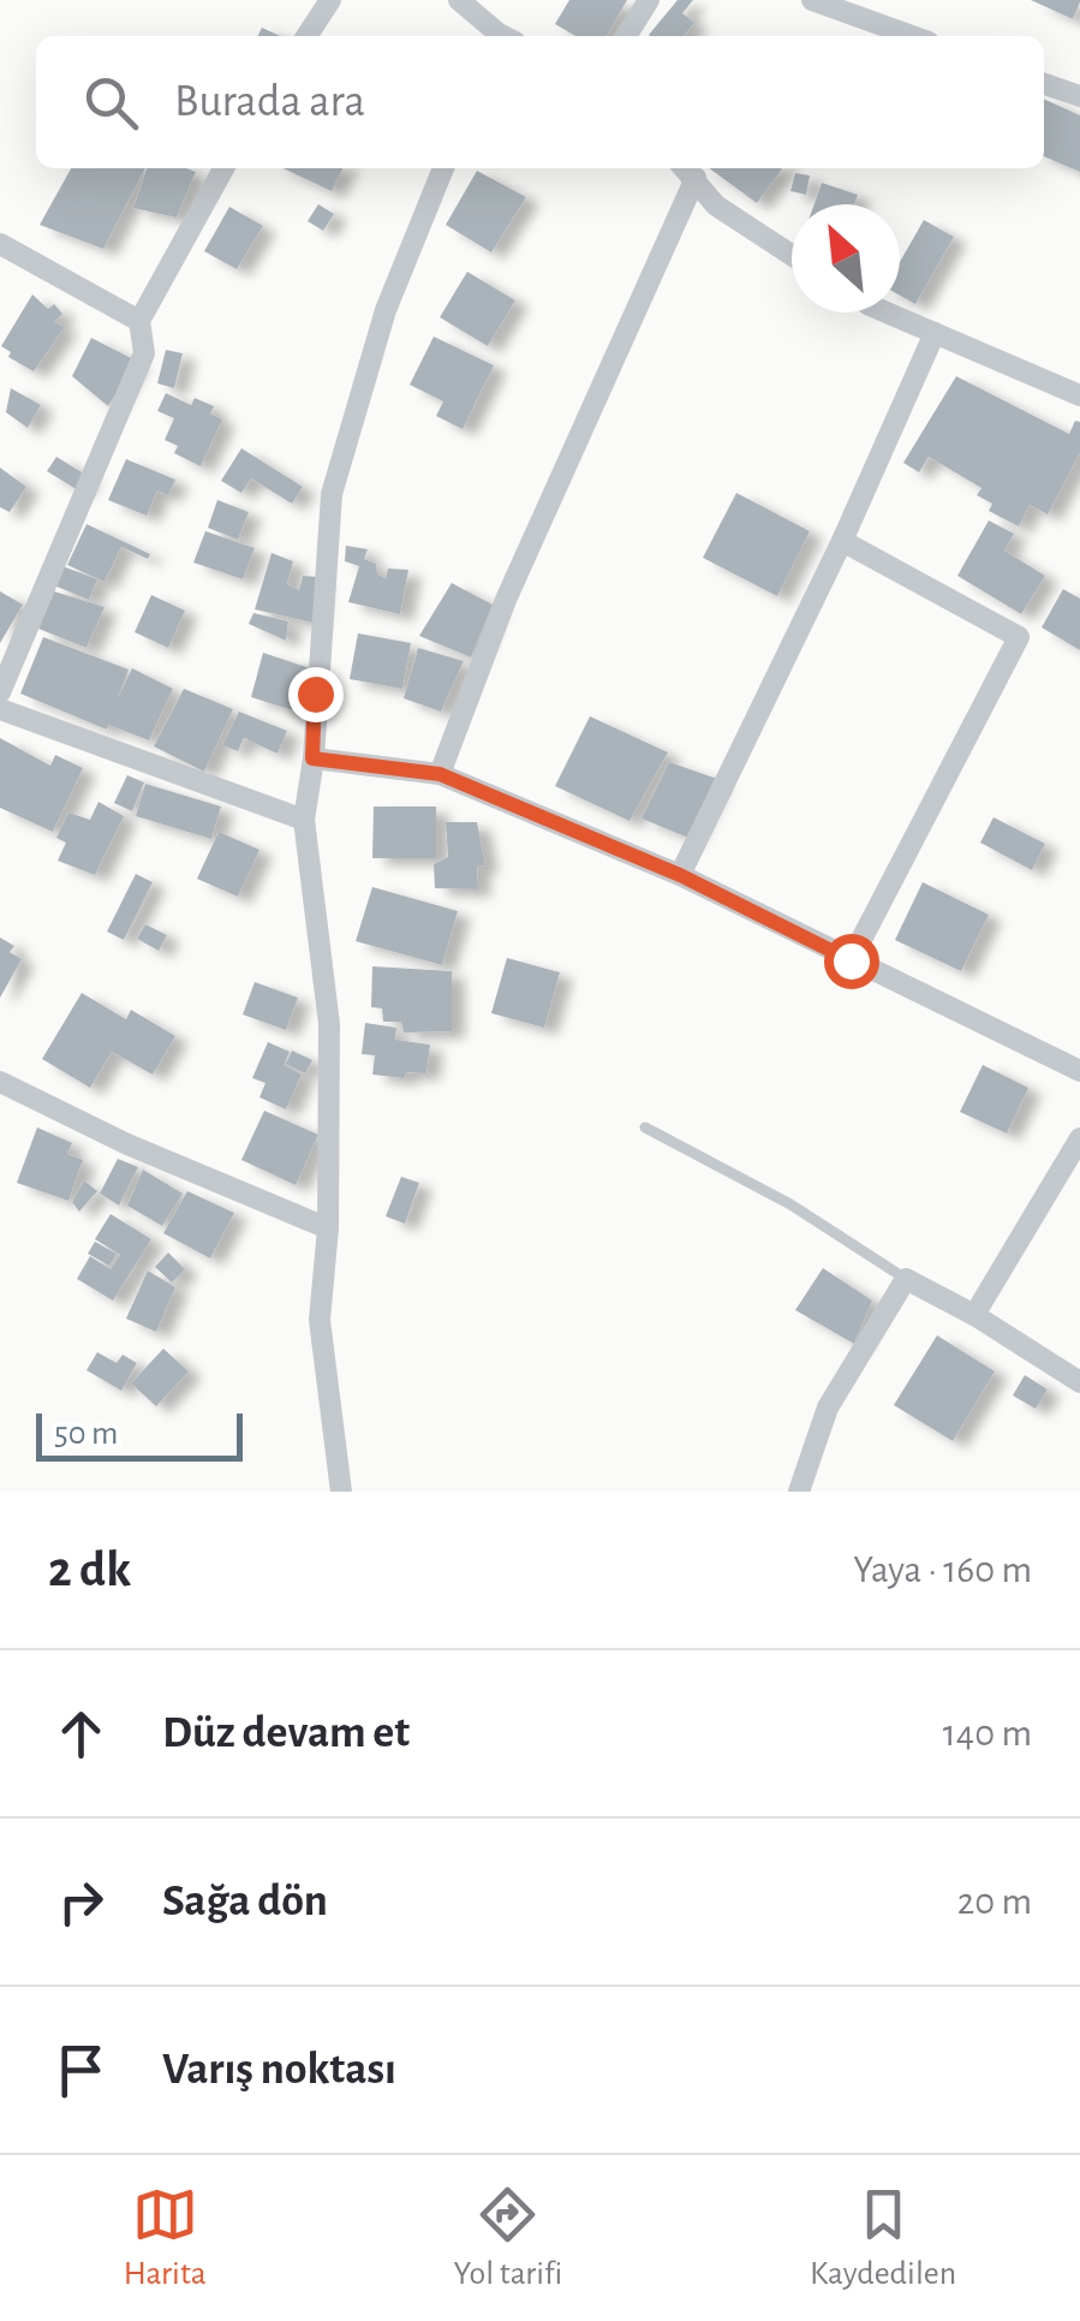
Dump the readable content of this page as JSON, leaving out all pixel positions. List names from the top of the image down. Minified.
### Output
{"scale_bar":"50 m","north":"top left","page":{"search":"Burada ara","scale":"50 m","heading":["2 dk","Yaya · 160 m"],"list":[["Düz devam et","140 m"],["Sağa dön","20 m"],"Varış noktası"],"nav":["Harita","Yol tarifi","Kaydedilen"]}}
